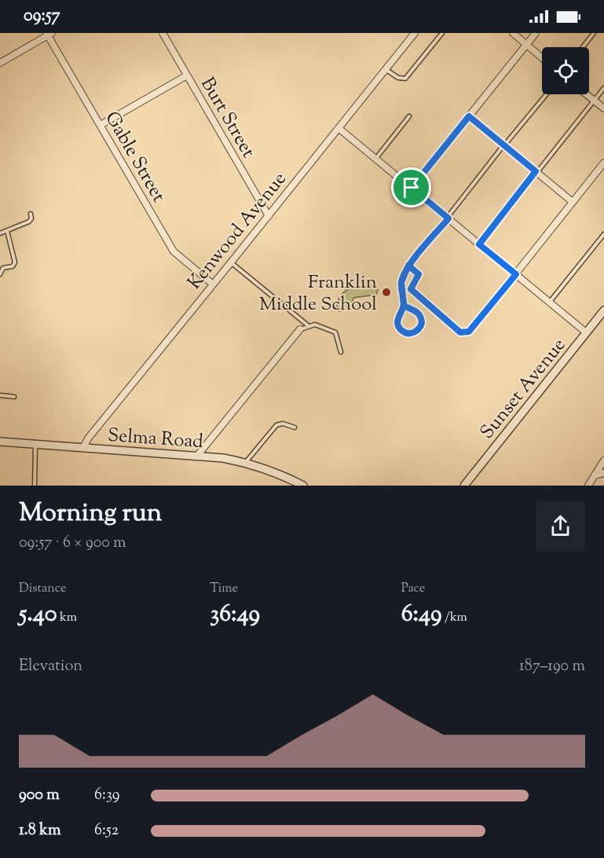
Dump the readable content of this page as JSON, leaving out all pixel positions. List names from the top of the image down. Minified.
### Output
{"streets":{"street":["Burt Street","Gable Street","Kenwood Avenue","Sunset Avenue","Selma Road"]},"crossings":[["Burt Street","Kenwood Avenue"],["Gable Street","Kenwood Avenue"],["Kenwood Avenue","Selma Road"]],"places":["Franklin Middle School"],"page":{"status":"09:57","heading":["Morning run","09:57 · 6 × 900 m"],"stats":[["Distance","5.40 km"],["Time","36:49"],["Pace","6:49 /km"]],"chart":["Elevation","187–190 m"],"list":[{"name":"900 m","note":"6:39"},{"name":"1.8 km","note":"6:52"}]}}
